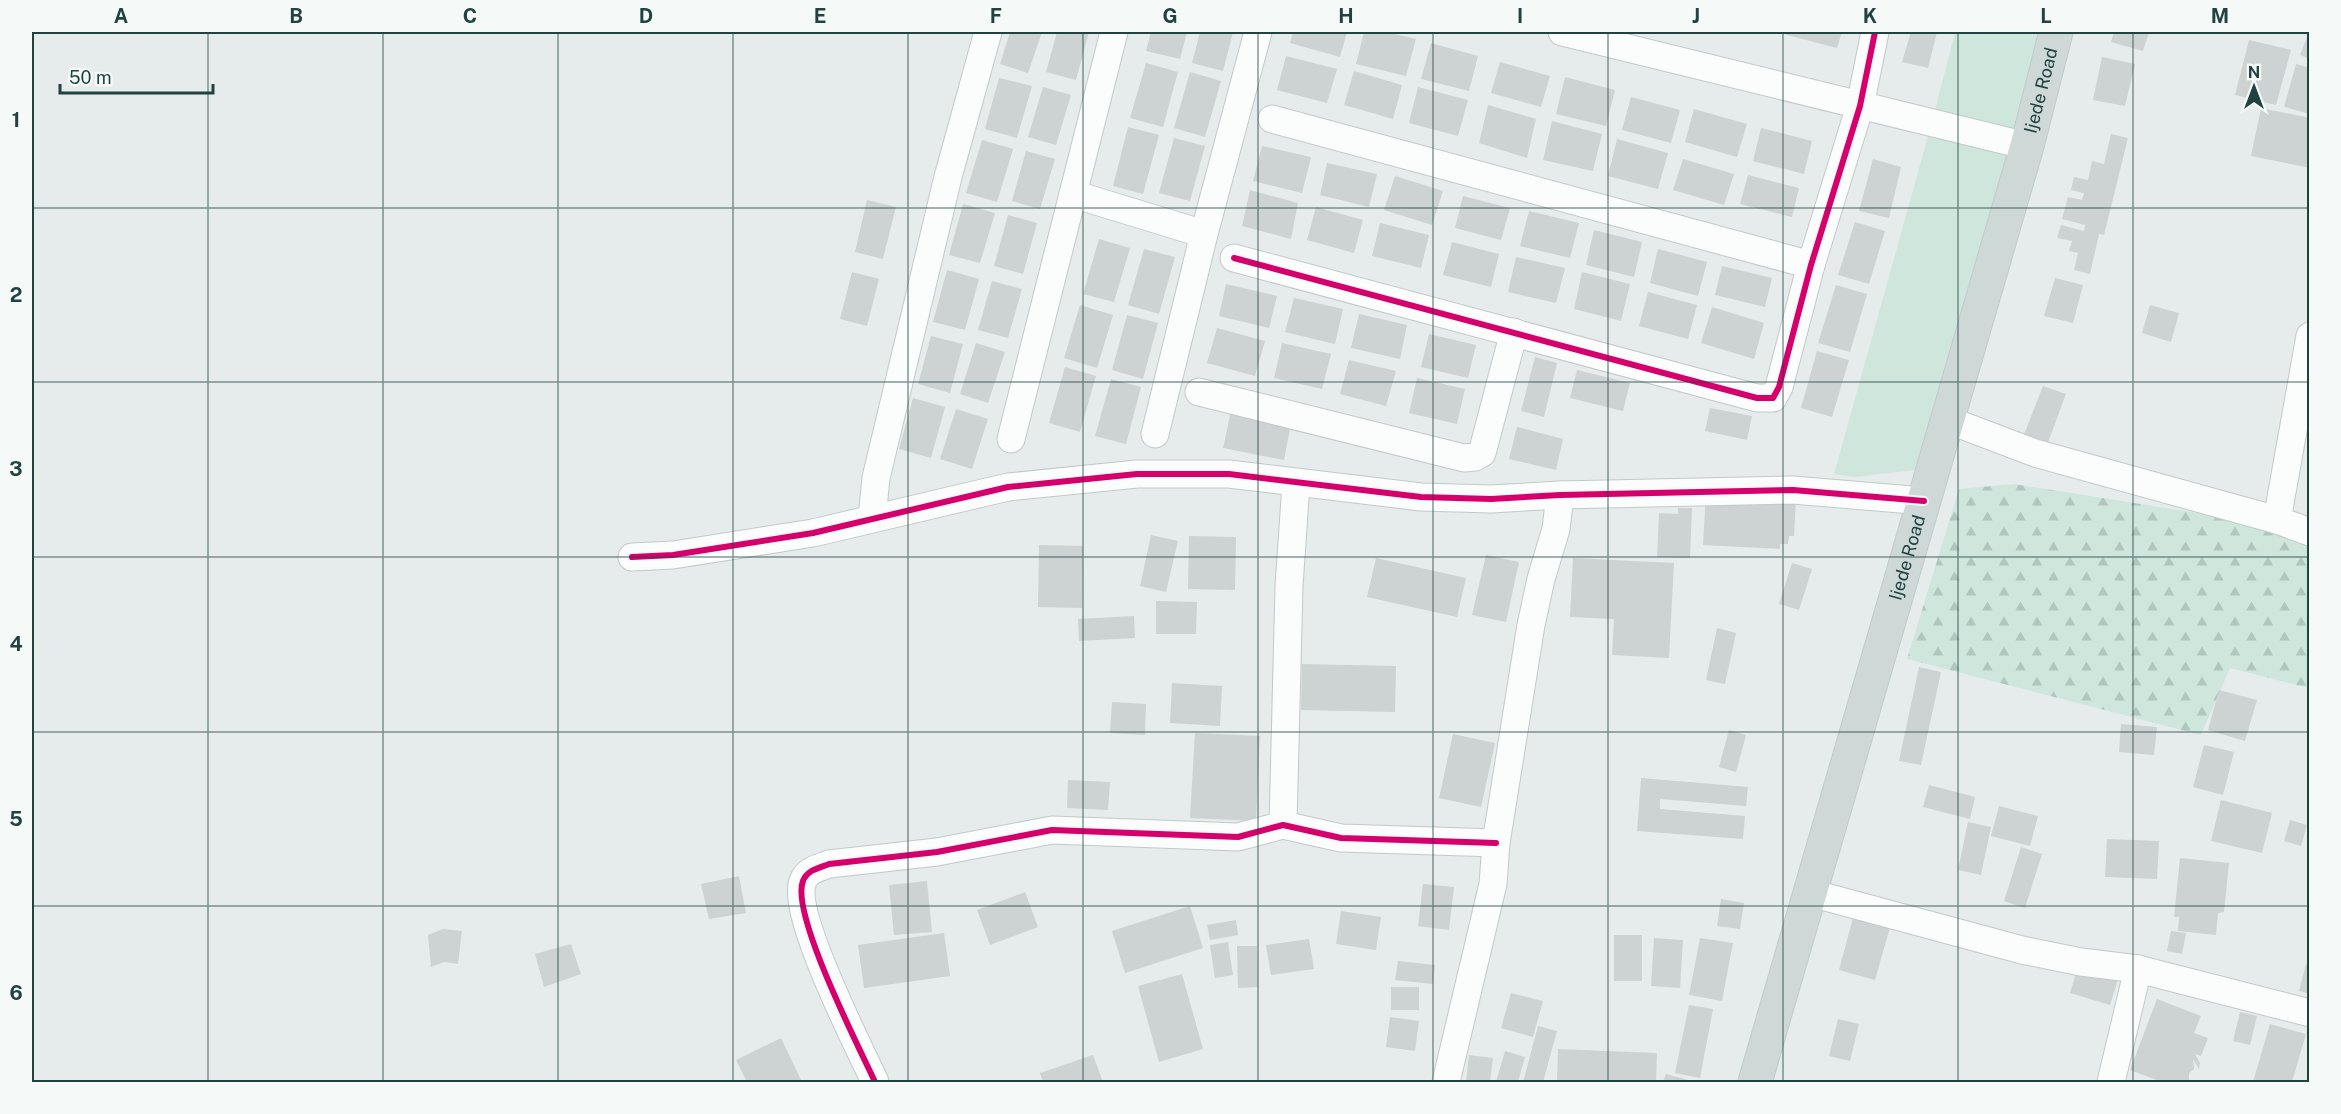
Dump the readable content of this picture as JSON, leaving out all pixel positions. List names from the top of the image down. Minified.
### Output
{"streets":{"main road":["Ijede Road"]},"scale_bar":"50 m","north":"top","grid":{"columns":["A","B","C","D","E","F","G","H","I","J","K","L","M"],"rows":["1","2","3","4","5","6"]}}
